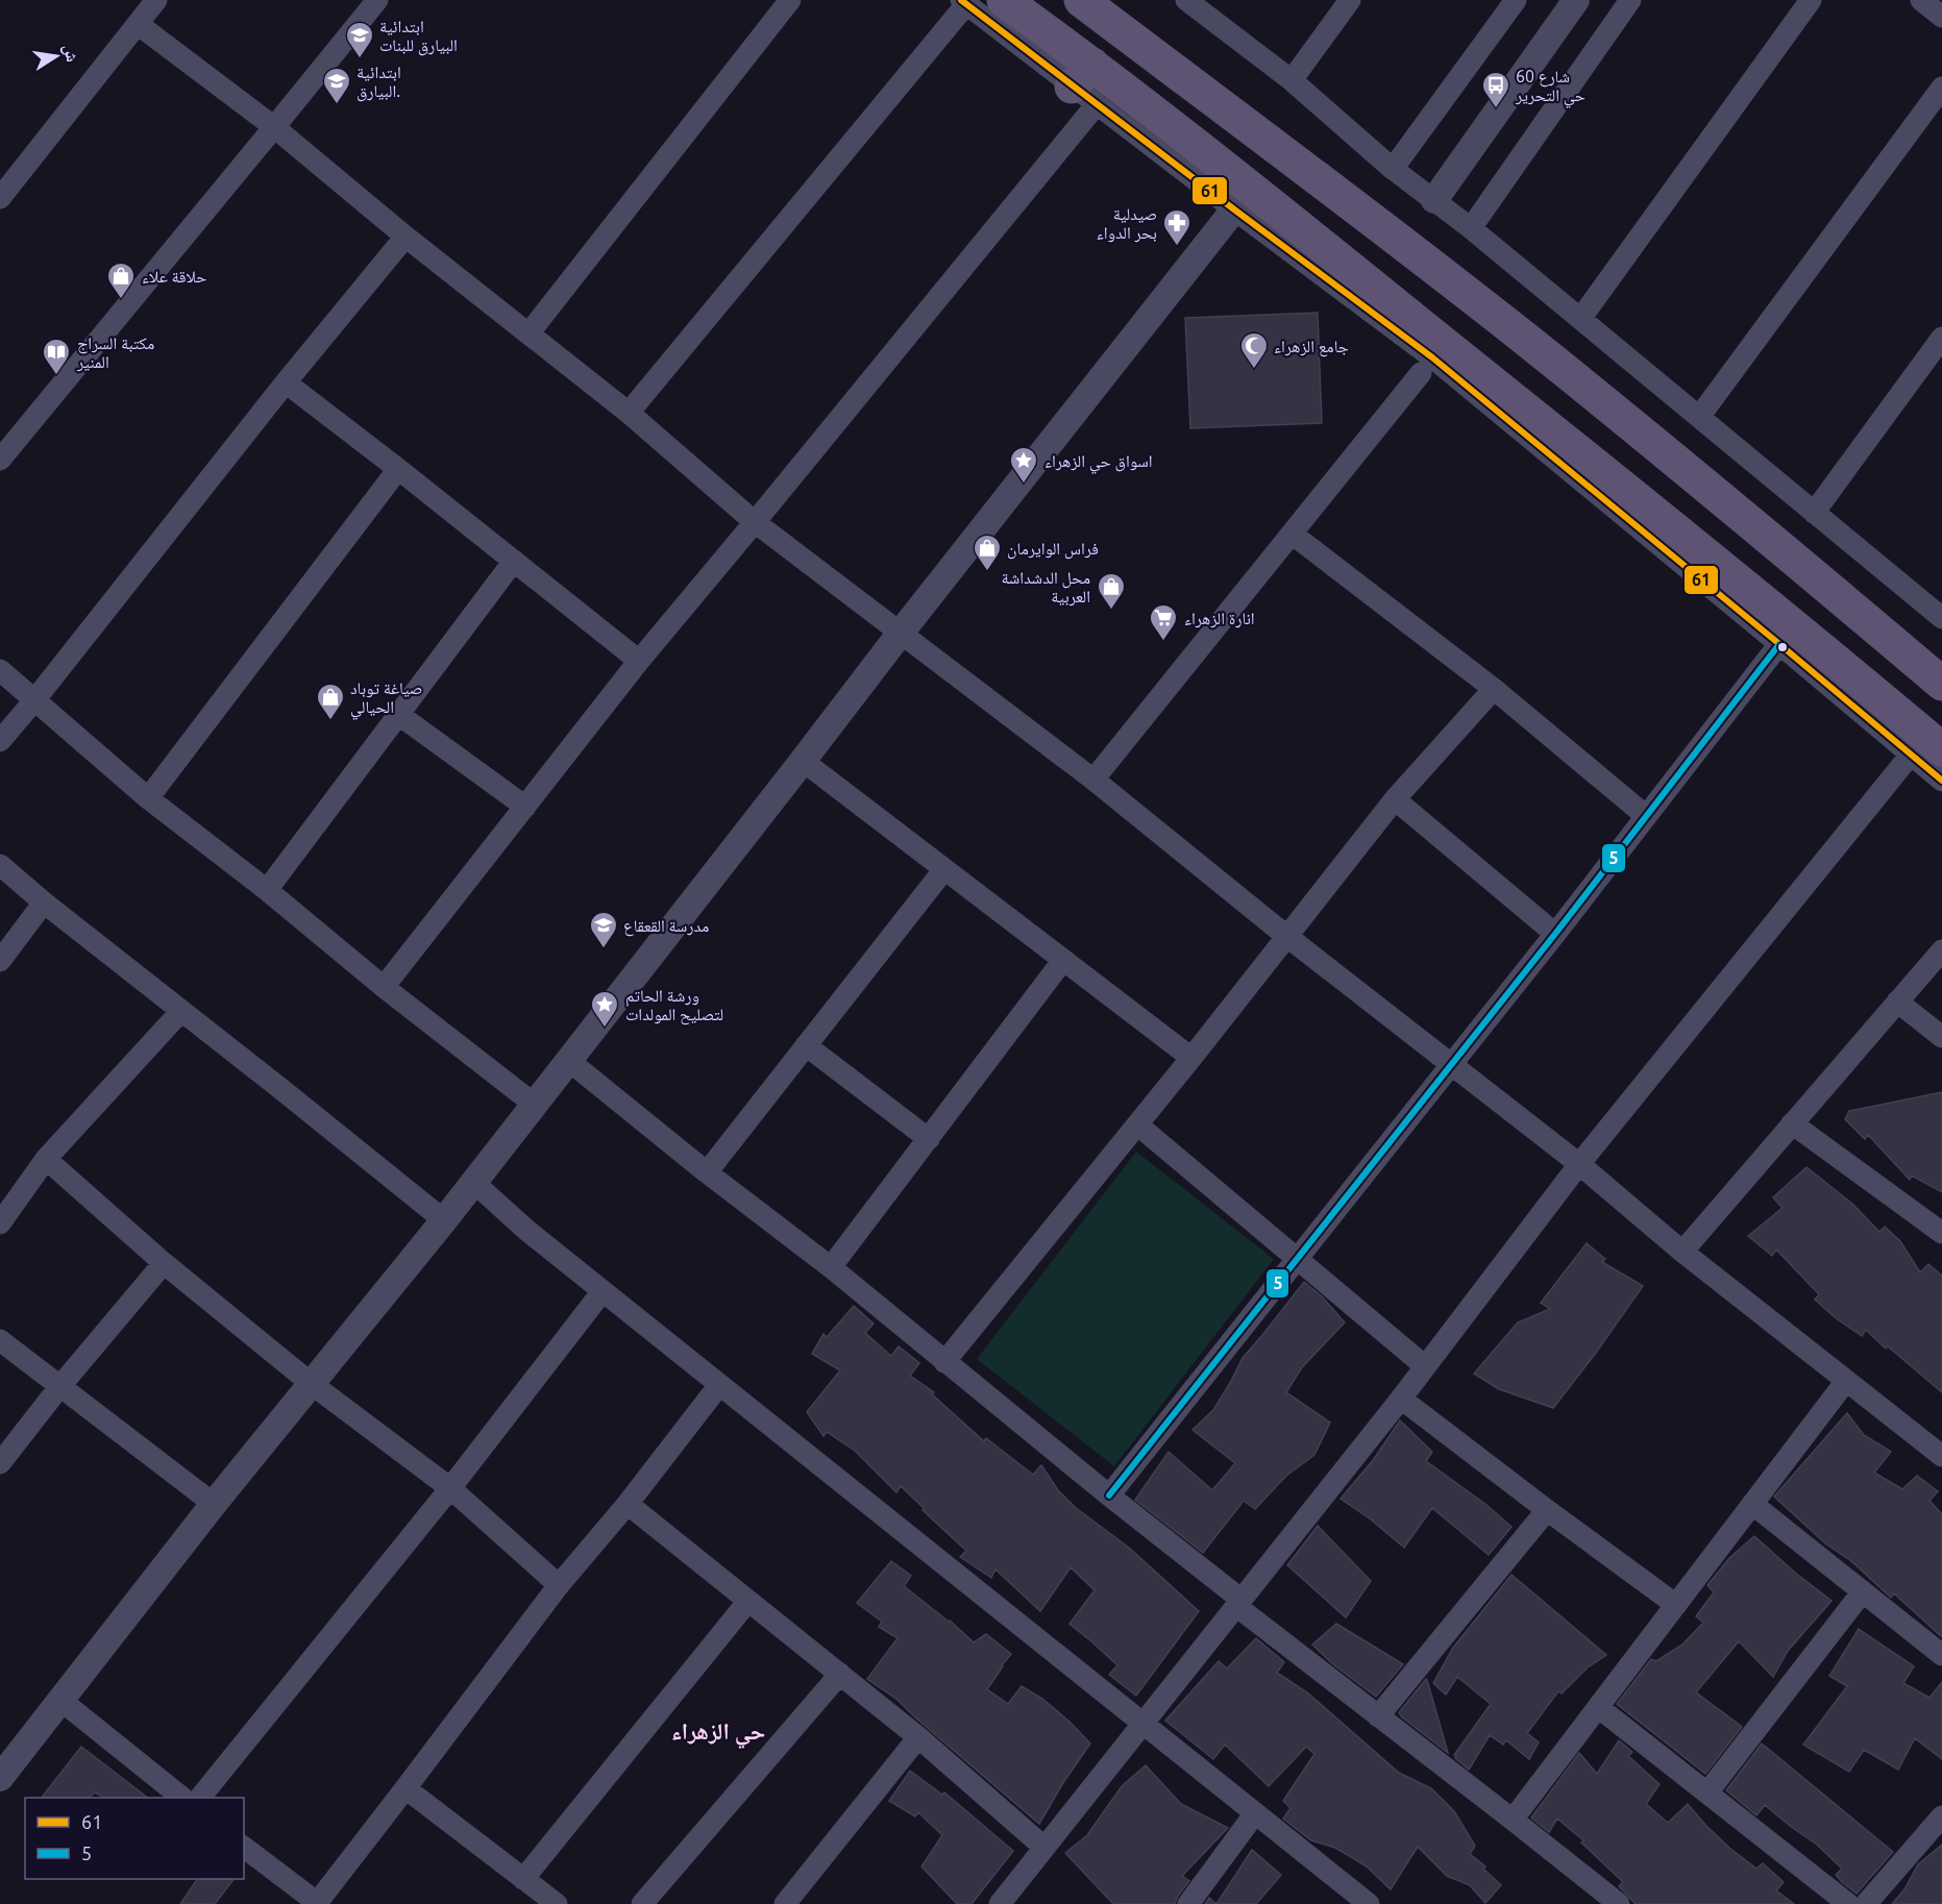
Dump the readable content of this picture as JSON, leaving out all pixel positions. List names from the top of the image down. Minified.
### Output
{"districts":["حي الزهراء"],"places":{"school or university":["ابتدائية البيارق للبنات","ابتدائية البيارق.","مدرسة القعقاع"],"bus stop":["شارع 60 حي التحرير"],"pharmacy":["صيدلية بحر الدواء"],"shop":["حلاقة علاء","فراس الوايرمان","محل الدشداشة العربية","صياغة توباد الحيالي"],"mosque":["جامع الزهراء"],"library":["مكتبة السراج المنير"],"place":["اسواق حي الزهراء","ورشة الحاتم لتصليح المولدات"],"supermarket":["انارة الزهراء"]},"lines":["transit line 61","transit line 5"],"legend":["61","5"],"north":"right"}
